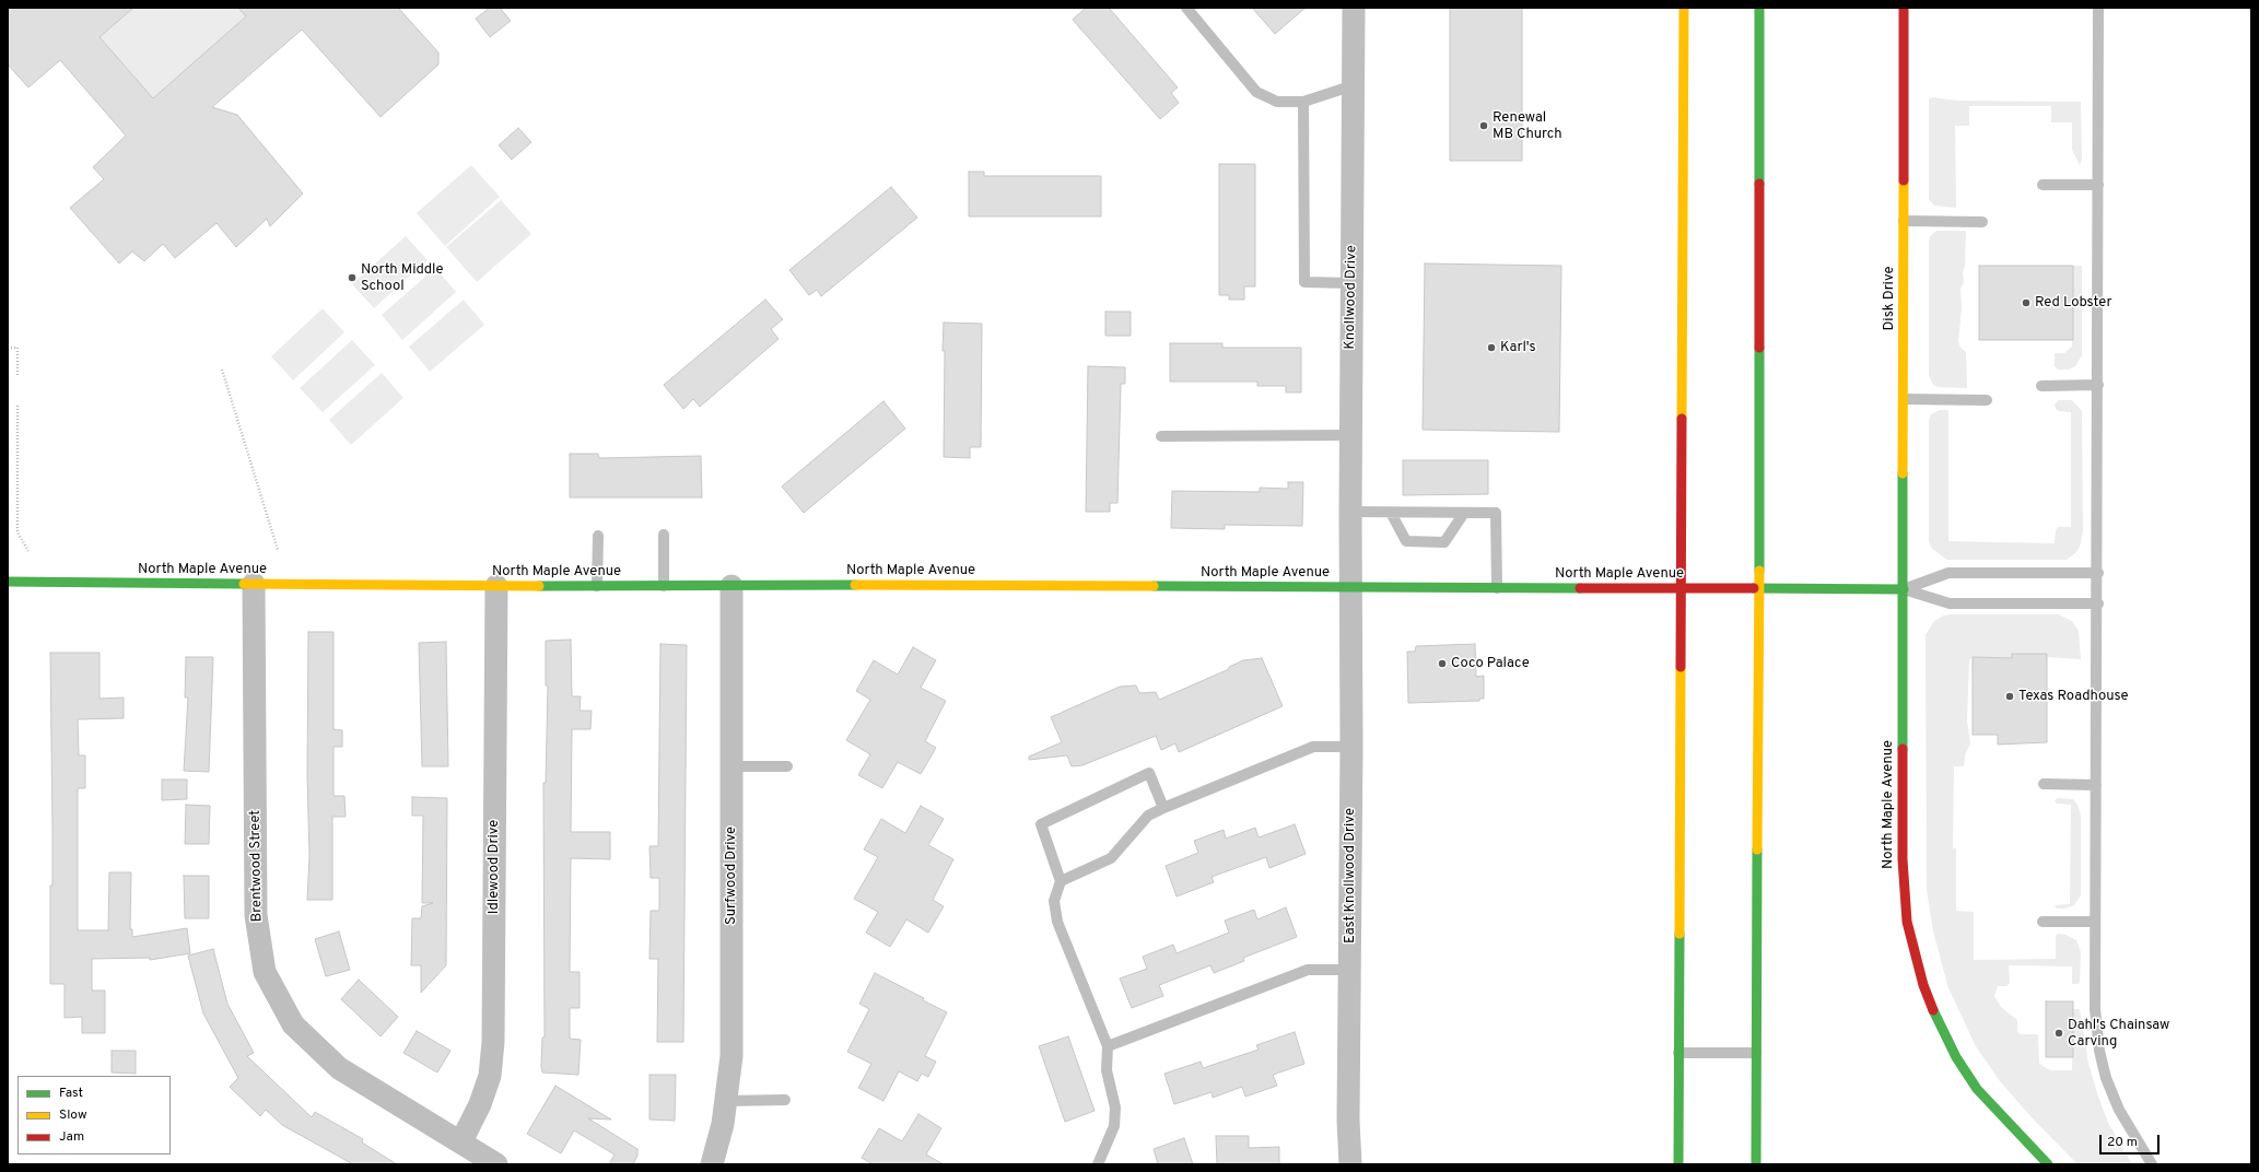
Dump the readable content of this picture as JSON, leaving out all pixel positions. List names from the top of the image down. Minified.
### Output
{"streets":{"main road":["Disk Drive","North Maple Avenue"],"street":["Knollwood Drive","Brentwood Street","Idlewood Drive","Surfwood Drive","East Knollwood Drive"]},"crossings":[["Knollwood Drive","North Maple Avenue"],["Knollwood Drive","East Knollwood Drive"],["Disk Drive","North Maple Avenue"],["North Maple Avenue","Brentwood Street"],["North Maple Avenue","Idlewood Drive"],["North Maple Avenue","Surfwood Drive"],["North Maple Avenue","East Knollwood Drive"],["Brentwood Street","Idlewood Drive"]],"places":["Renewal MB Church","North Middle School","Red Lobster","Karl's","Coco Palace","Texas Roadhouse","Dahl's Chainsaw Carving"],"legend":["Fast","Slow","Jam"],"scale_bar":"20 m"}
